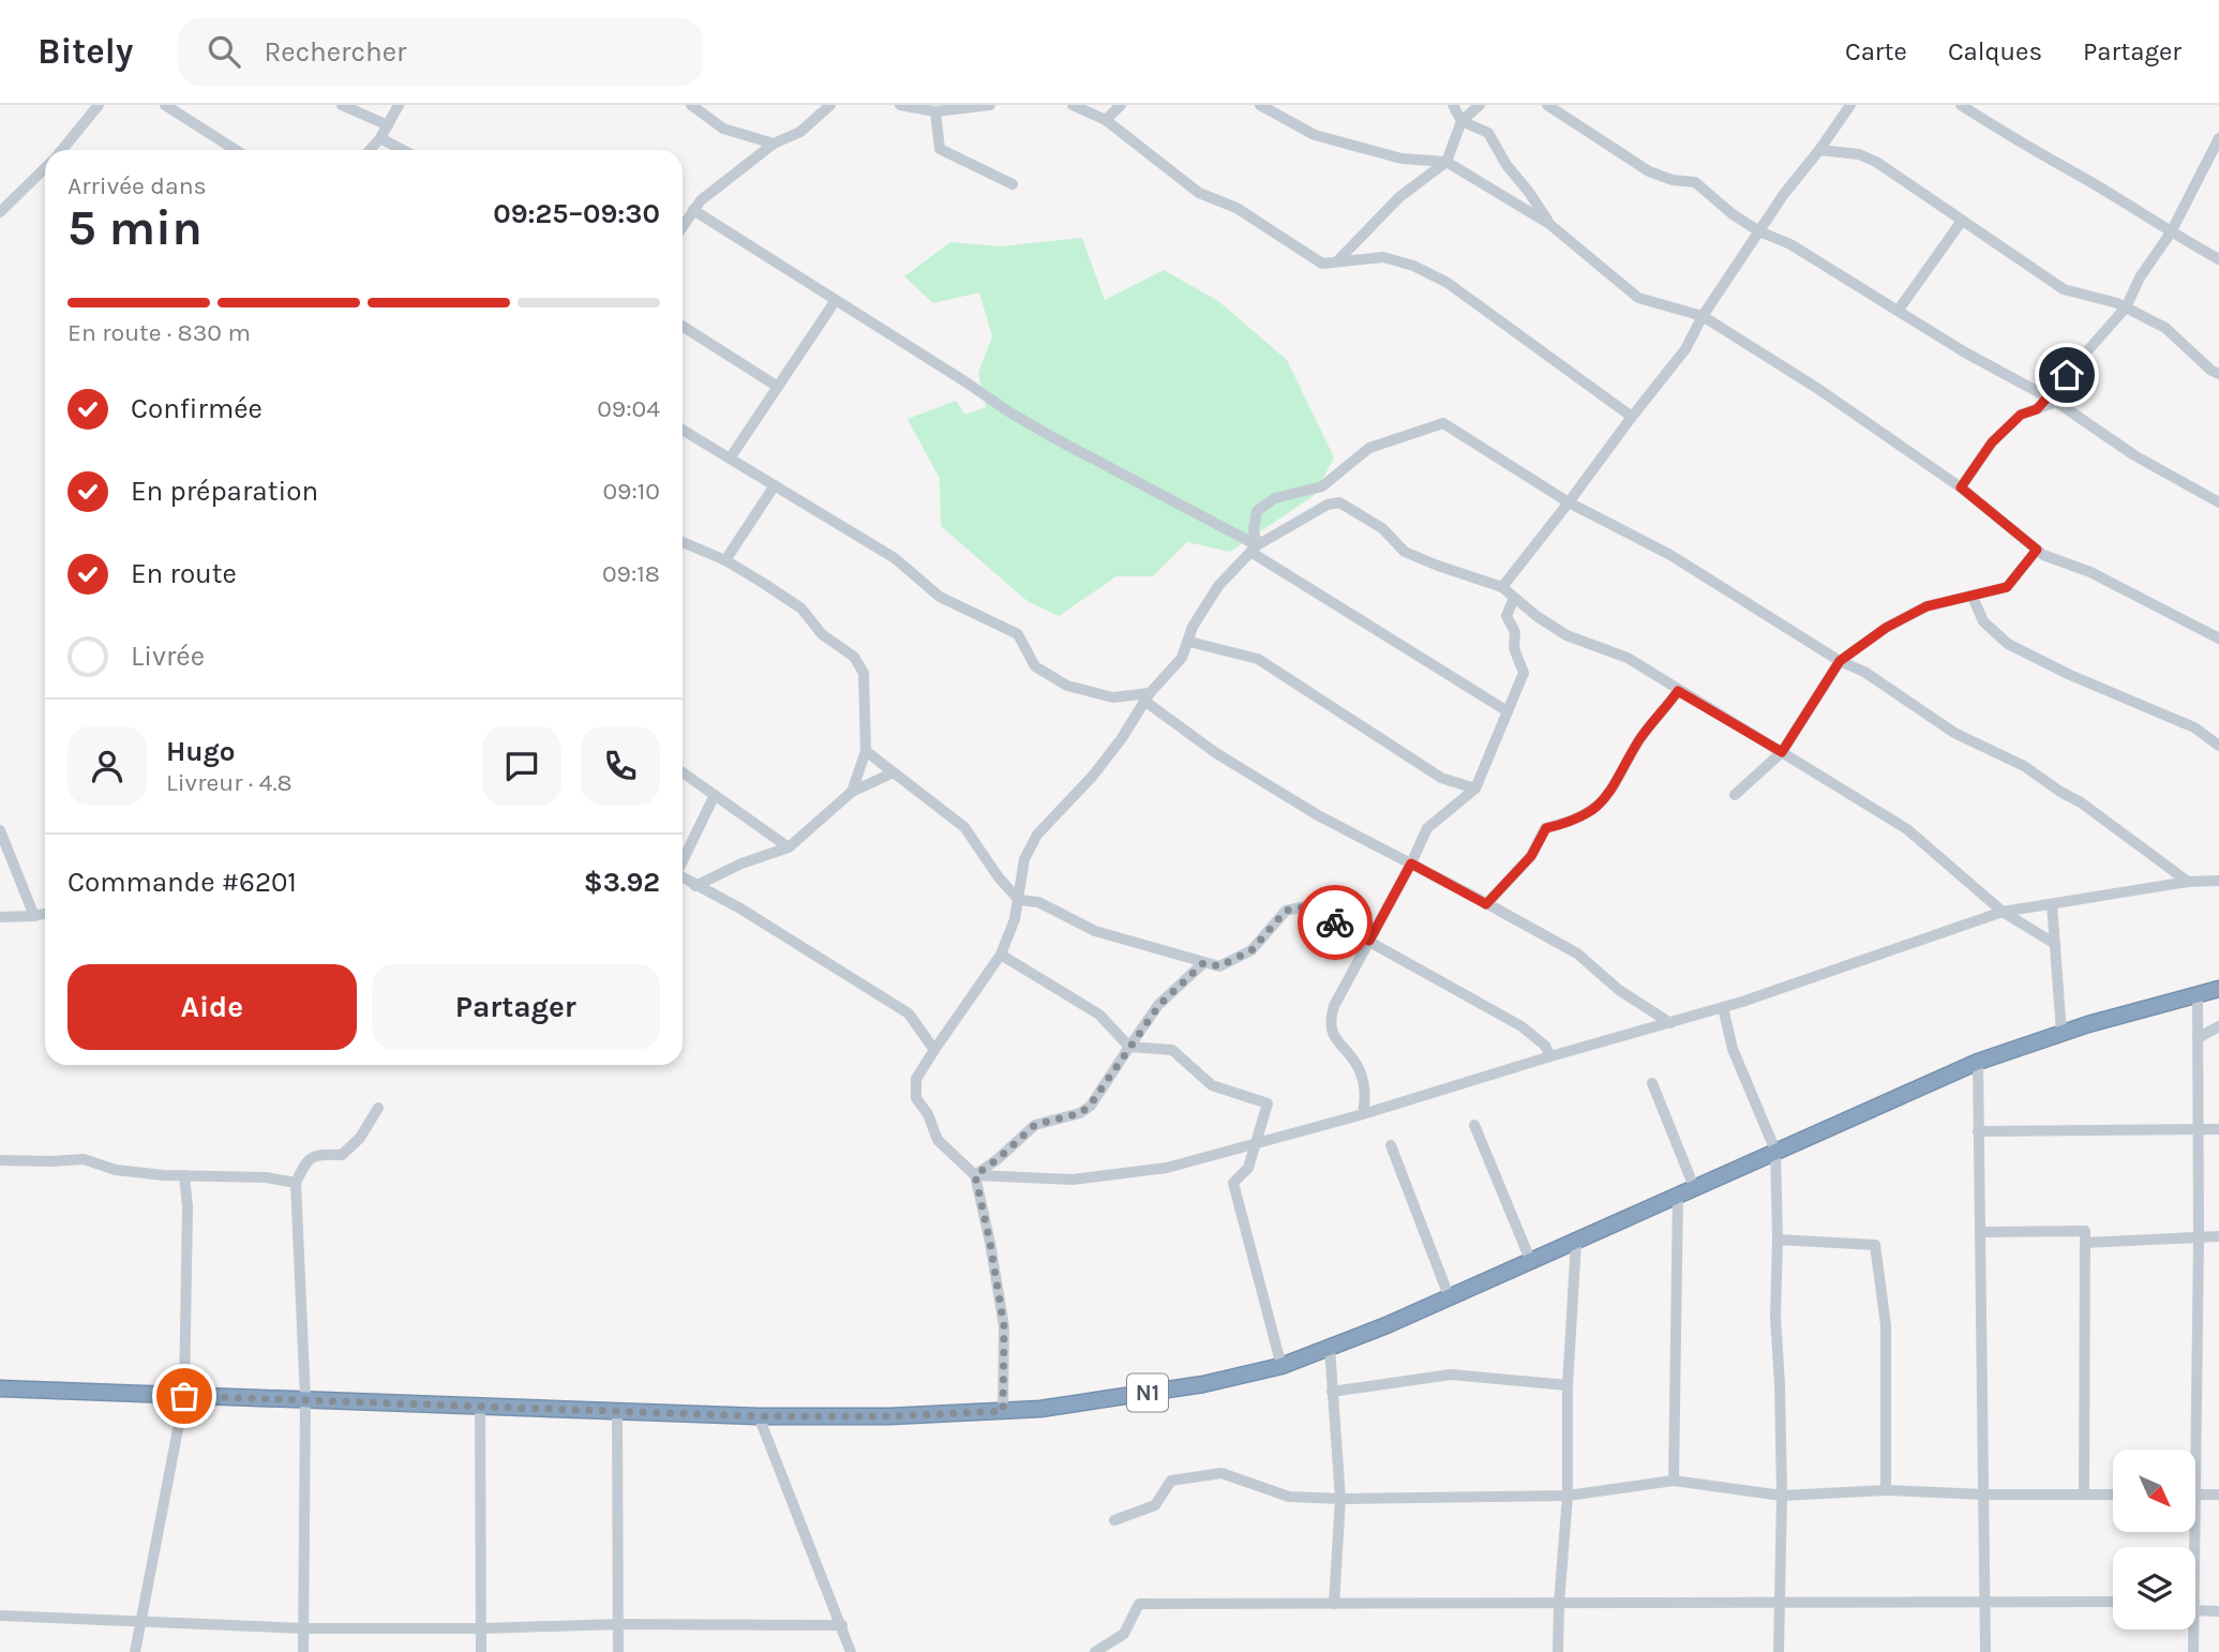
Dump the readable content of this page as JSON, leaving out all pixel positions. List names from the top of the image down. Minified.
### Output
{"streets":{"highway":["N1"]},"north":"bottom right","page":{"header":"Bitely","search":"Rechercher","nav":["Carte","Calques","Partager"],"heading":["5 min","Arrivée dans","09:25–09:30"],"panel":["Hugo","Livreur · 4.8","Commande #6201","$3.92"],"bar":"En route · 830 m","list":[["Confirmée","09:04"],["En préparation","09:10"],["En route","09:18"],"Livrée"],"buttons":["Aide","Partager"]}}
